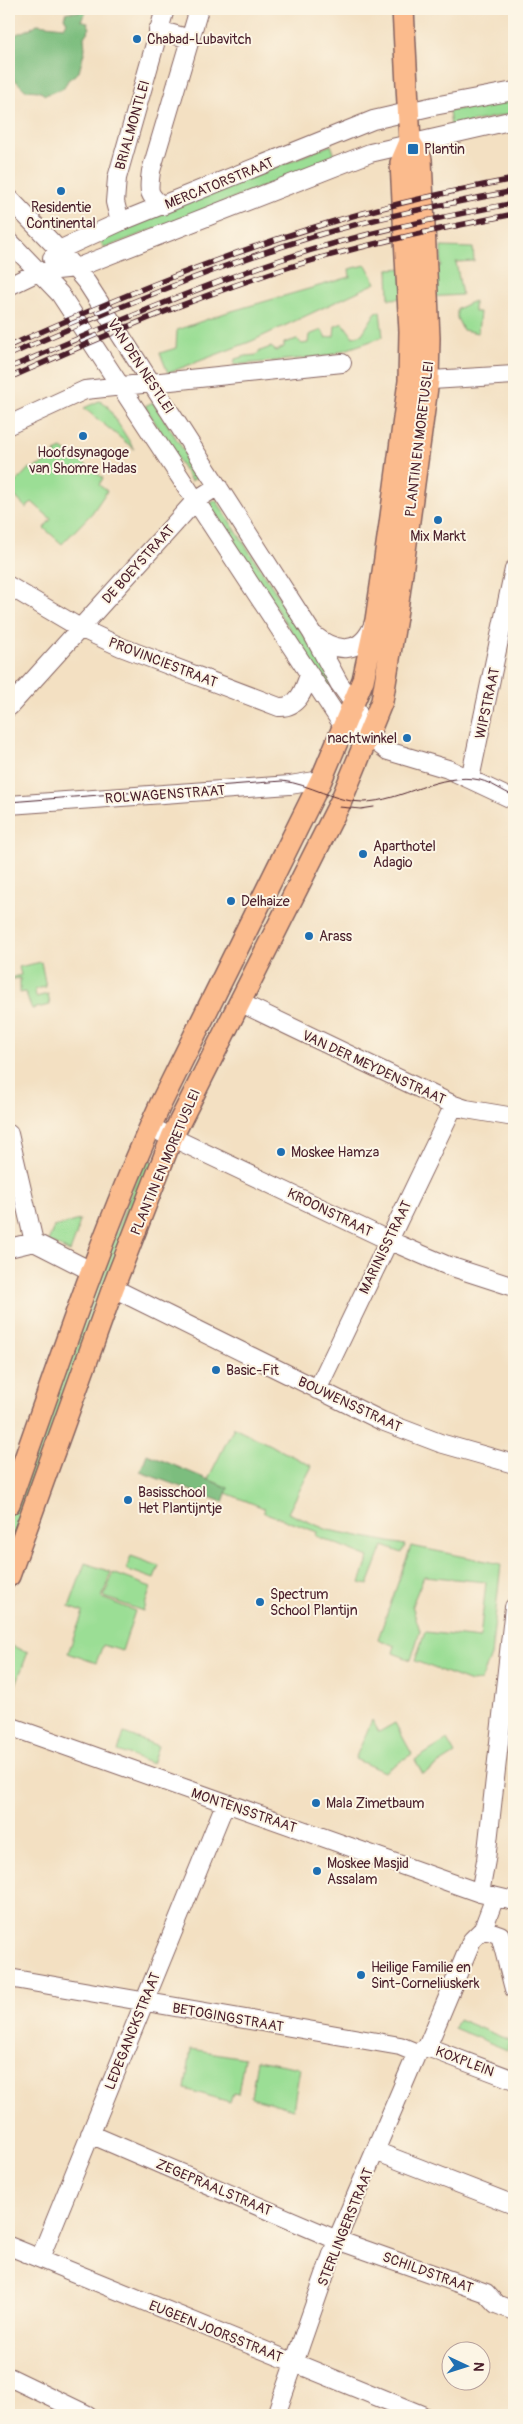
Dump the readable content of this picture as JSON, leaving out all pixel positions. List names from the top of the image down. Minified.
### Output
{"streets":{"main road":["PLANTIN EN MORETUSLEI"],"street":["BRIALMONTLEI","MERCATORSTRAAT","VAN DEN NESTLEI","DE BOEYSTRAAT","PROVINCIESTRAAT","WIPSTRAAT","ROLWAGENSTRAAT","VAN DER MEYDENSTRAAT","KROONSTRAAT","MARINISSTRAAT","BOUWENSSTRAAT","MONTENSSTRAAT","BETOGINGSTRAAT","LEDEGANCKSTRAAT","KOXPLEIN","ZEGEPRAALSTRAAT","STERLINGERSTRAAT","SCHILDSTRAAT","EUGEEN JOORSSTRAAT"]},"crossings":[["BRIALMONTLEI","MERCATORSTRAAT"],["MERCATORSTRAAT","VAN DEN NESTLEI"],["MERCATORSTRAAT","PLANTIN EN MORETUSLEI"],["VAN DEN NESTLEI","PLANTIN EN MORETUSLEI"],["VAN DEN NESTLEI","DE BOEYSTRAAT"],["VAN DEN NESTLEI","PROVINCIESTRAAT"],["PLANTIN EN MORETUSLEI","ROLWAGENSTRAAT"],["PLANTIN EN MORETUSLEI","VAN DER MEYDENSTRAAT"],["PLANTIN EN MORETUSLEI","KROONSTRAAT"],["PLANTIN EN MORETUSLEI","BOUWENSSTRAAT"],["DE BOEYSTRAAT","PROVINCIESTRAAT"],["VAN DER MEYDENSTRAAT","MARINISSTRAAT"],["KROONSTRAAT","MARINISSTRAAT"],["MARINISSTRAAT","BOUWENSSTRAAT"],["MONTENSSTRAAT","LEDEGANCKSTRAAT"],["MONTENSSTRAAT","KOXPLEIN"],["BETOGINGSTRAAT","LEDEGANCKSTRAAT"],["BETOGINGSTRAAT","KOXPLEIN"],["BETOGINGSTRAAT","STERLINGERSTRAAT"],["LEDEGANCKSTRAAT","ZEGEPRAALSTRAAT"],["LEDEGANCKSTRAAT","EUGEEN JOORSSTRAAT"],["KOXPLEIN","STERLINGERSTRAAT"],["ZEGEPRAALSTRAAT","STERLINGERSTRAAT"],["ZEGEPRAALSTRAAT","SCHILDSTRAAT"],["STERLINGERSTRAAT","SCHILDSTRAAT"],["STERLINGERSTRAAT","EUGEEN JOORSSTRAAT"]],"places":{"other":["Chabad-Lubavitch","Residentie Continental","Hoofdsynagoge van Shomre Hadas","Mix Markt","nachtwinkel","Aparthotel Adagio","Delhaize","Arass","Moskee Hamza","Basic-Fit","Basisschool Het Plantijntje","Spectrum School Plantijn","Mala Zimetbaum","Moskee Masjid Assalam","Heilige Familie en Sint-Corneliuskerk"],"transit":["Plantin"]},"north":"right"}
